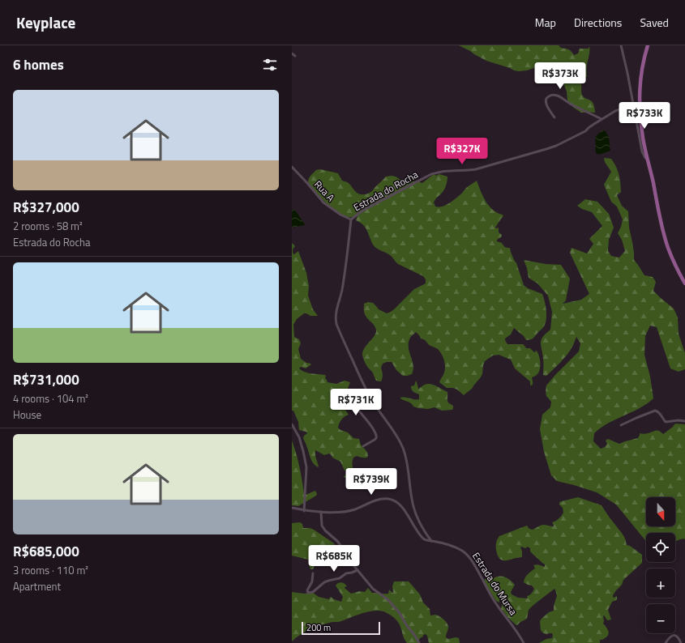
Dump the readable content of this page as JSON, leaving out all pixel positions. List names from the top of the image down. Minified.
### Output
{"streets":{"street":["Rua A","Estrada do Rocha","Estrada do Mursa"]},"crossings":[["Rua A","Estrada do Rocha"]],"scale_bar":"200 m","north":"bottom","page":{"header":"Keyplace","nav":["Map","Directions","Saved"],"heading":"6 homes","price":["R$373K","R$733K","R$327K","R$731K","R$739K","R$685K"],"list":[{"name":"R$327,000","note":"2 rooms · 58 m² · Estrada do Rocha"},{"name":"R$731,000","note":"4 rooms · 104 m² · House"},{"name":"R$685,000","note":"3 rooms · 110 m² · Apartment"}],"map_buttons":["+","−"],"scale":"200 m"}}
